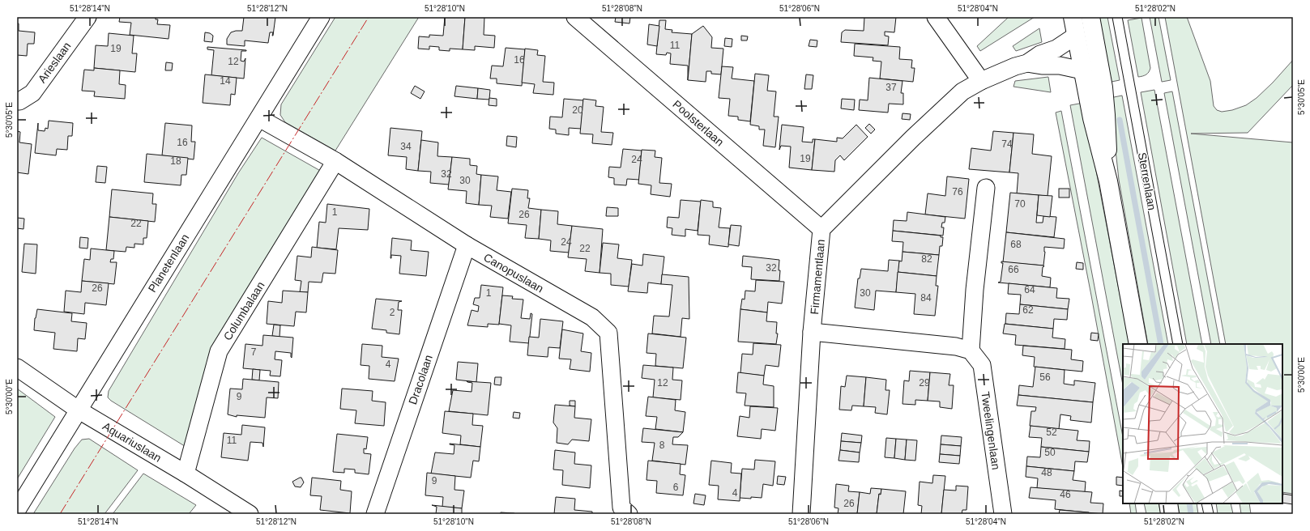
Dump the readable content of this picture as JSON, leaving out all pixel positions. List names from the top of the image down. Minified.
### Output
{"streets":{"street":["Arieslaan","Poolsterlaan","Planetenlaan","Canopuslaan","Firmamentlaan","Columbalaan","Dracolaan","Tweelingenlaan","Aquariuslaan"],"lane":["Sterrenlaan"]},"crossings":[["Poolsterlaan","Firmamentlaan"],["Planetenlaan","Canopuslaan"],["Planetenlaan","Aquariuslaan"],["Canopuslaan","Columbalaan"],["Canopuslaan","Dracolaan"],["Columbalaan","Aquariuslaan"]],"house_numbers":["11","19","16","12","14","37","20","16","74","34","19","24","18","32","30","76","70","1","26","22","24","68","22","82","32","66","26","64","1","30","84","62","2","7","4","56","12","29","9","52","11","8","50","48","9","6","4","46","26"],"coordinates":["51°28'14\"N","51°28'12\"N","51°28'10\"N","51°28'08\"N","51°28'06\"N","51°28'04\"N","51°28'02\"N","5°30'05\"E","5°30'00\"E"]}
